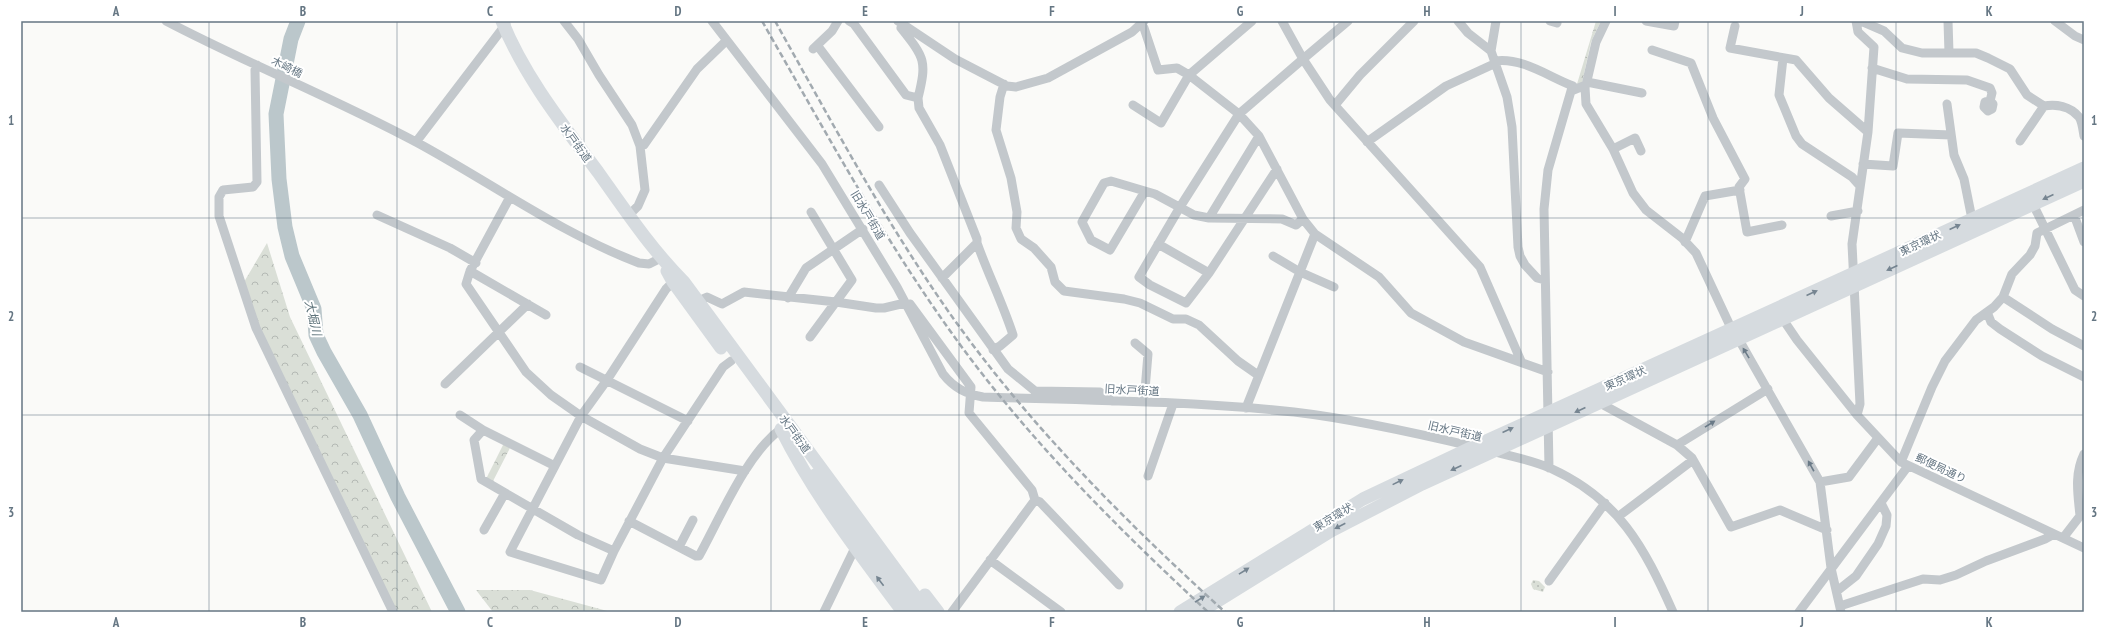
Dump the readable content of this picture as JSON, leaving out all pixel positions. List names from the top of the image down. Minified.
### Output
{"streets":{"highway":["水戸街道","東京環状"],"street":["木崎橋","旧水戸街道","郵便局通り"]},"crossings":[["木崎橋","水戸街道"],["旧水戸街道","東京環状"],["東京環状","郵便局通り"]],"water":["大堀川"],"grid":{"columns":["A","B","C","D","E","F","G","H","I","J","K"],"rows":["1","2","3"]}}
